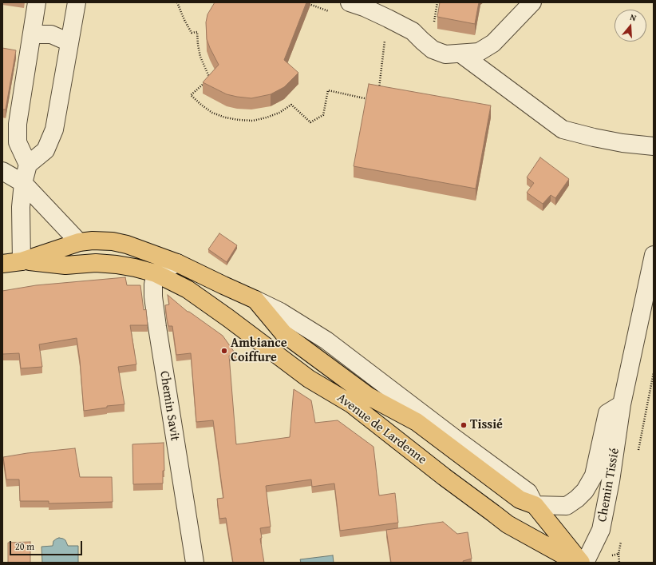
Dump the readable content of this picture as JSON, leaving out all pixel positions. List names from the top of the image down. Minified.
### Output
{"streets":{"main road":["Avenue de Lardenne"],"street":["Chemin Savit","Chemin Tissié"]},"crossings":[["Chemin Savit","Avenue de Lardenne"],["Avenue de Lardenne","Chemin Tissié"]],"places":["Ambiance Coiffure","Tissié"],"scale_bar":"20 m","north":"top"}
